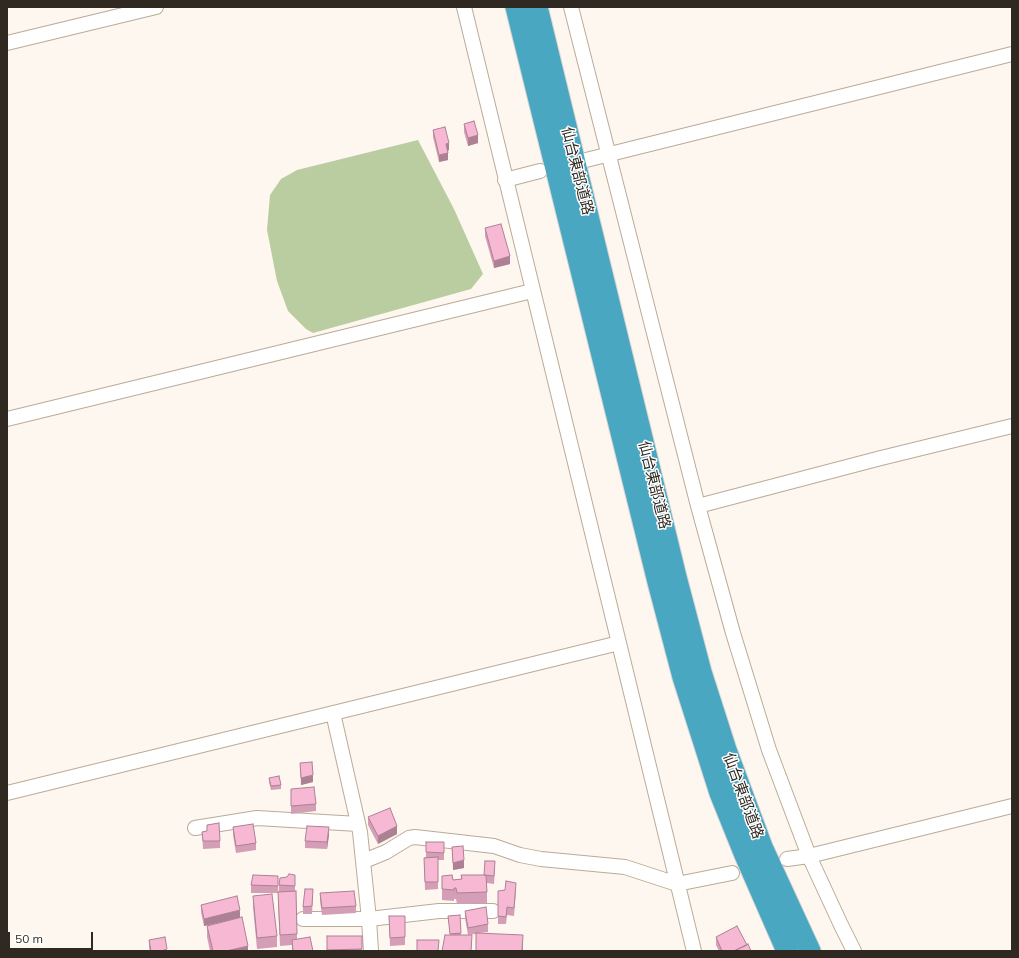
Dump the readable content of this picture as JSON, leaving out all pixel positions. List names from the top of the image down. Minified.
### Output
{"streets":{"highway":["仙台東部道路"]},"scale_bar":"50 m"}
